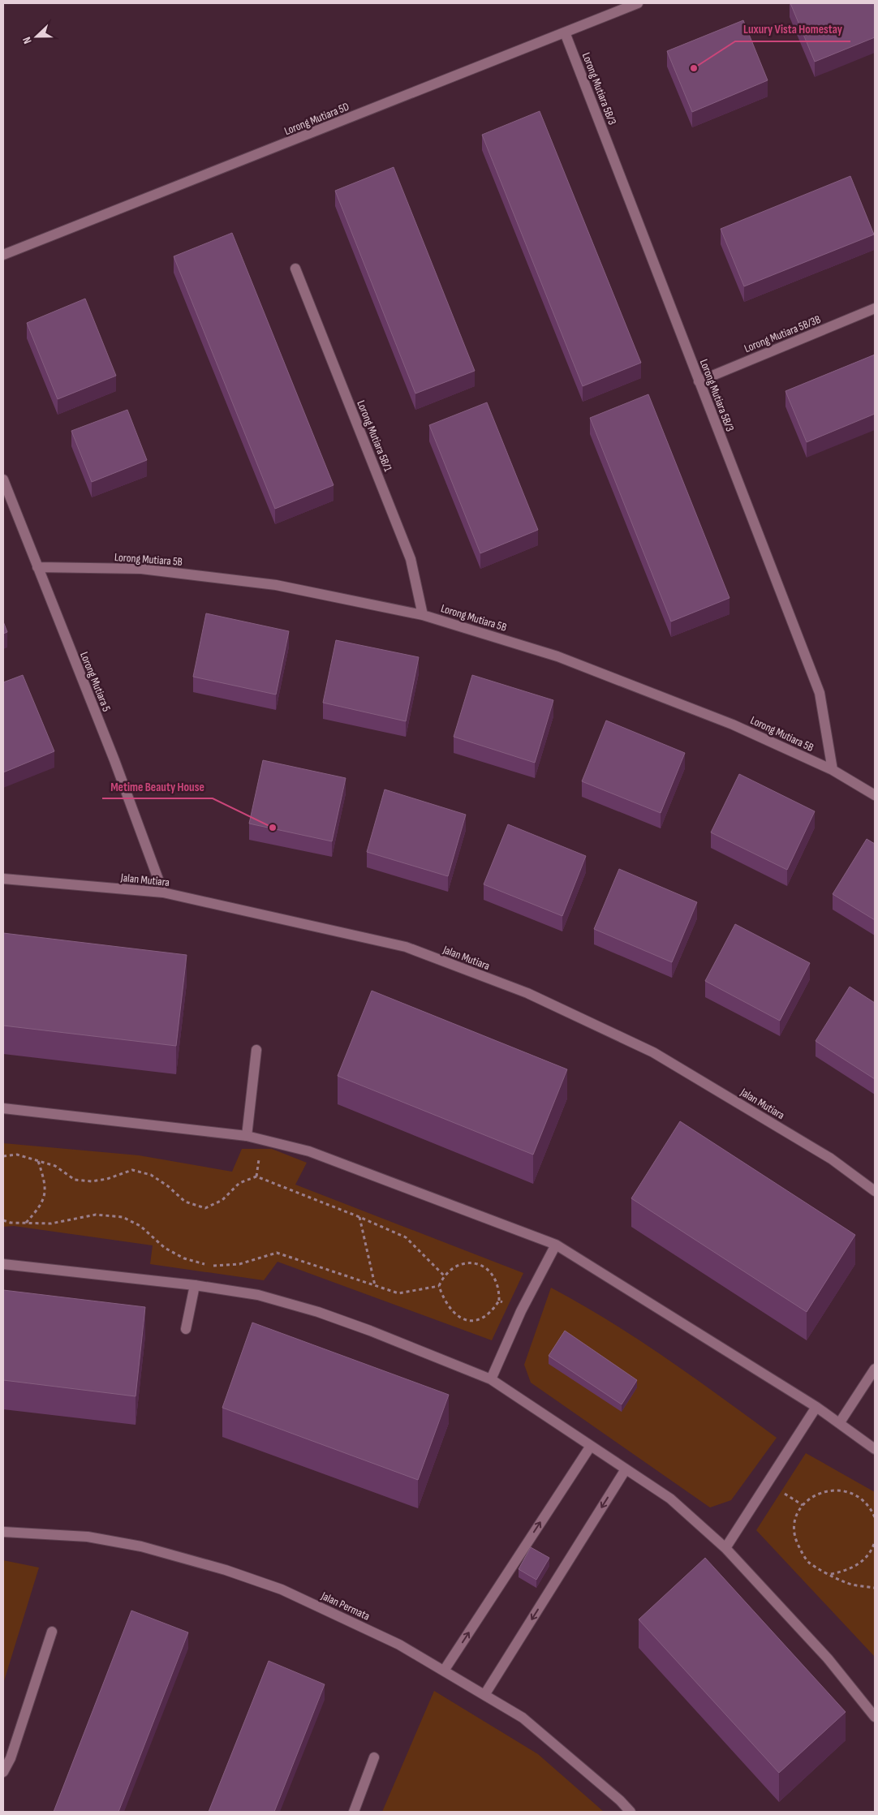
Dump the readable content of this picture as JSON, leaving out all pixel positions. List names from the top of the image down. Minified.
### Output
{"streets":{"street":["Lorong Mutiara 5B/3","Lorong Mutiara 5D","Lorong Mutiara 5B/3B","Lorong Mutiara 5B/1","Lorong Mutiara 5B","Lorong Mutiara 5","Jalan Mutiara","Jalan Permata"]},"crossings":[["Lorong Mutiara 5B/3","Lorong Mutiara 5D"],["Lorong Mutiara 5B/3","Lorong Mutiara 5B/3B"],["Lorong Mutiara 5B/3","Lorong Mutiara 5B"],["Lorong Mutiara 5B/1","Lorong Mutiara 5B"],["Lorong Mutiara 5B","Lorong Mutiara 5"],["Lorong Mutiara 5","Jalan Mutiara"]],"places":["Luxury Vista Homestay","Metime Beauty House"],"north":"left"}
